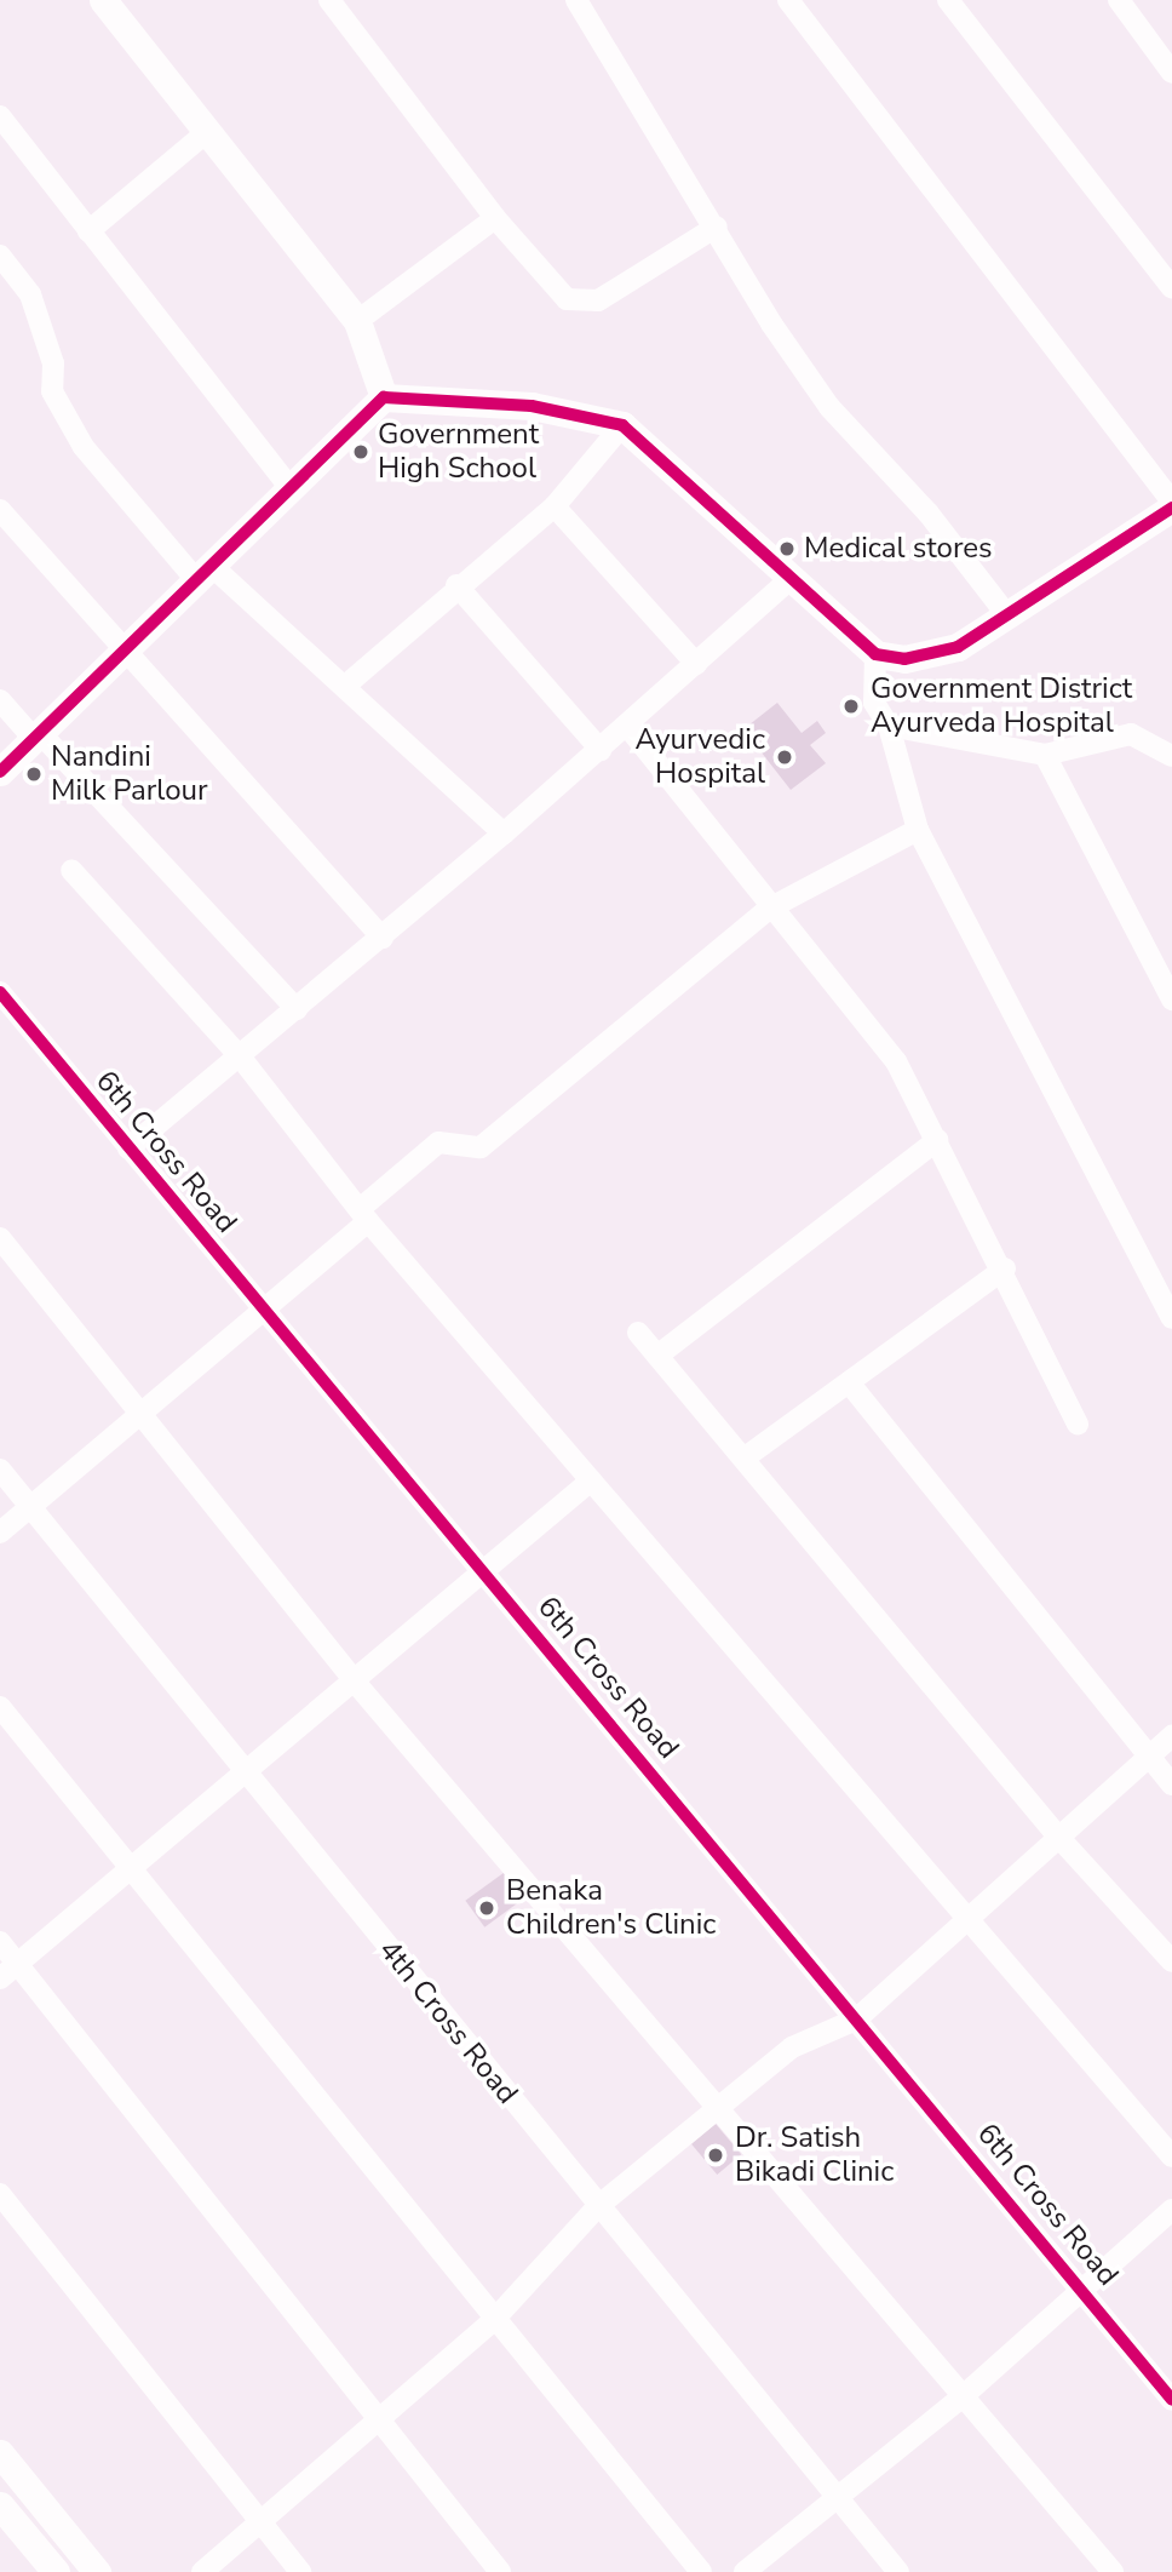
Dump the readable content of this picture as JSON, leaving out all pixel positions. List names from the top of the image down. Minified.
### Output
{"streets":{"street":["6th Cross Road","4th Cross Road"]},"places":["Government High School","Medical stores","Government District Ayurveda Hospital","Ayurvedic Hospital","Nandini Milk Parlour","Benaka Children's Clinic","Dr. Satish Bikadi Clinic"]}
